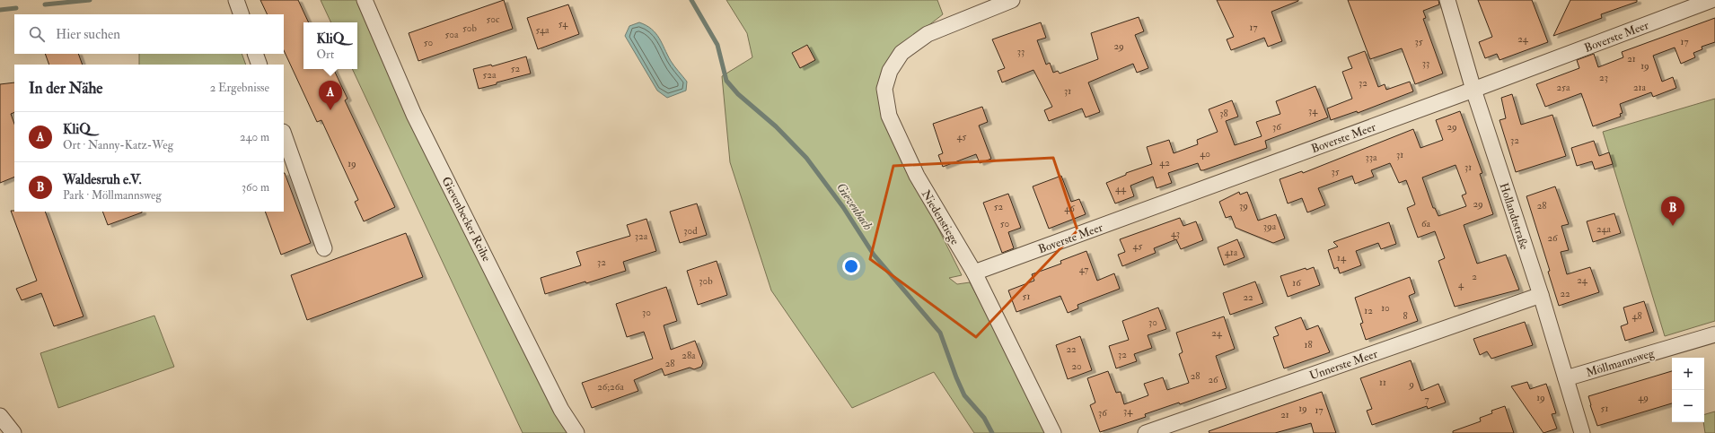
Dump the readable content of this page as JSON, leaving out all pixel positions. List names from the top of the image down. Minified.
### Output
{"streets":{"street":["Boverste Meer","Hollandtstraße","Niedenstiege","Gievenbecker Reihe","Möllmannsweg","Unnerste Meer"]},"crossings":[["Boverste Meer","Hollandtstraße"],["Boverste Meer","Niedenstiege"],["Hollandtstraße","Möllmannsweg"],["Hollandtstraße","Unnerste Meer"]],"water":["Gievenbach"],"house_numbers":["50c","54","17","50b","54a","50a","24","35","17","50","29","33","21","33","19","52","52a","23","32","25a","21a","31","34","38","36","29","45","32","40","31","33a","42","19","31","35","44","29","39","28","52","46","50","6a","39a","24a","30d","43","32a","26","45","41a","14","32","47","2","24","30b","16","4","22","51","22","10","12","30","8","48","30","24","18","22","32","28a","28","20","28","26","11","9","26;26a","19","49","7","19","51","17","34","36","21"],"page":{"search":"Hier suchen","popup":["KliQ","Ort"],"heading":["In der Nähe","2 Ergebnisse"],"pins":["A","B"],"list":[{"mark":"A","name":"KliQ","note":"Ort · Nanny-Katz-Weg","value":"240 m"},{"mark":"B","name":"Waldesruh e.V.","note":"Park · Möllmannsweg","value":"360 m"}],"map_buttons":["+","−"]}}
